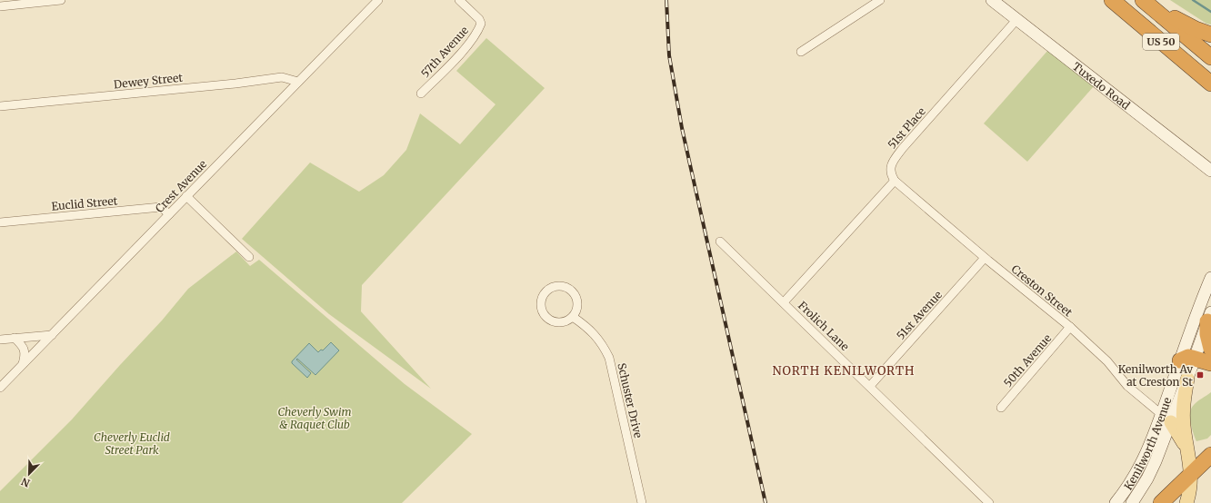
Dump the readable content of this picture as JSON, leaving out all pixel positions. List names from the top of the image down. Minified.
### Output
{"streets":{"highway":["US 50"],"main road":["Tuxedo Road","Kenilworth Avenue"],"street":["57th Avenue","Dewey Street","51st Place","Crest Avenue","Euclid Street","Creston Street","51st Avenue","Frolich Lane","50th Avenue","Schuster Drive"]},"crossings":[["Dewey Street","Crest Avenue"],["Tuxedo Road","51st Place"],["51st Place","Creston Street"],["Crest Avenue","Euclid Street"],["Creston Street","51st Avenue"],["Creston Street","50th Avenue"],["Creston Street","Kenilworth Avenue"],["51st Avenue","Frolich Lane"]],"districts":["NORTH KENILWORTH"],"parks":["Cheverly Swim & Raquet Club","Cheverly Euclid Street Park"],"places":{"transit":["Kenilworth Av at Creston St"]},"north":"bottom left"}
